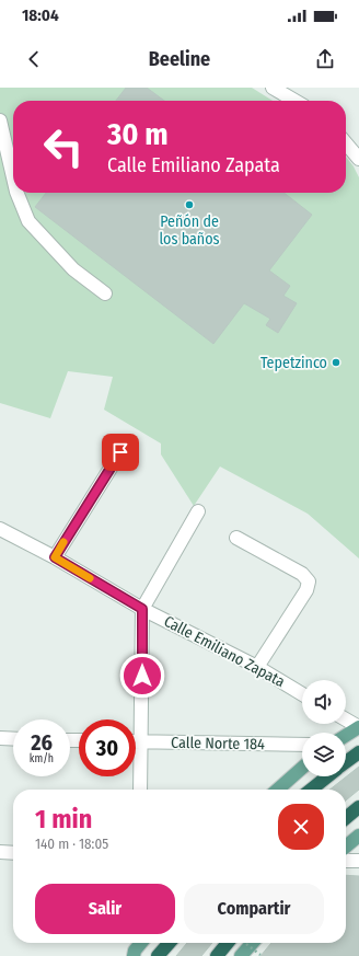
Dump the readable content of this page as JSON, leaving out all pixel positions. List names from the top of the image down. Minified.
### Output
{"streets":{"street":["Calle Emiliano Zapata","Calle Norte 184"]},"places":["Peñón de los baños","Tepetzinco"],"page":{"status":"18:04","header":"Beeline","turn":["30 m","Calle Emiliano Zapata"],"speed":"26 km/h","limit":"30","heading":["1 min","140 m · 18:05"],"buttons":["Salir","Compartir"]}}
